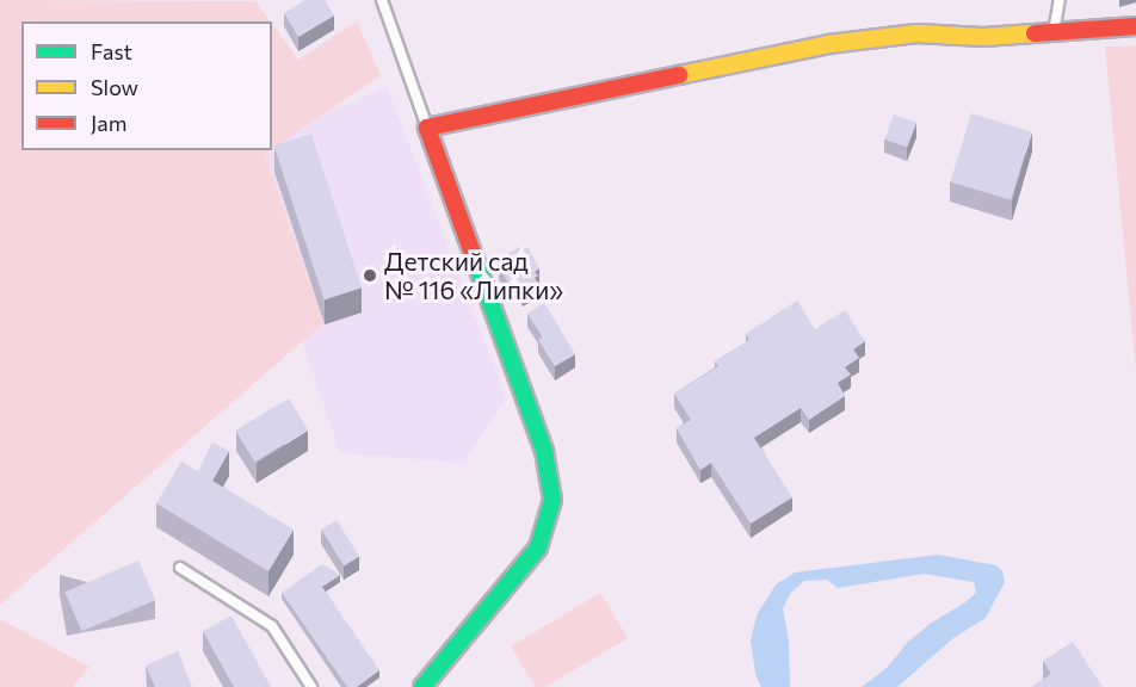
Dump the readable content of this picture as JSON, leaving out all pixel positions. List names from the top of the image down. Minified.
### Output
{"places":["Детский сад № 116 «Липки»"],"legend":["Fast","Slow","Jam"]}
